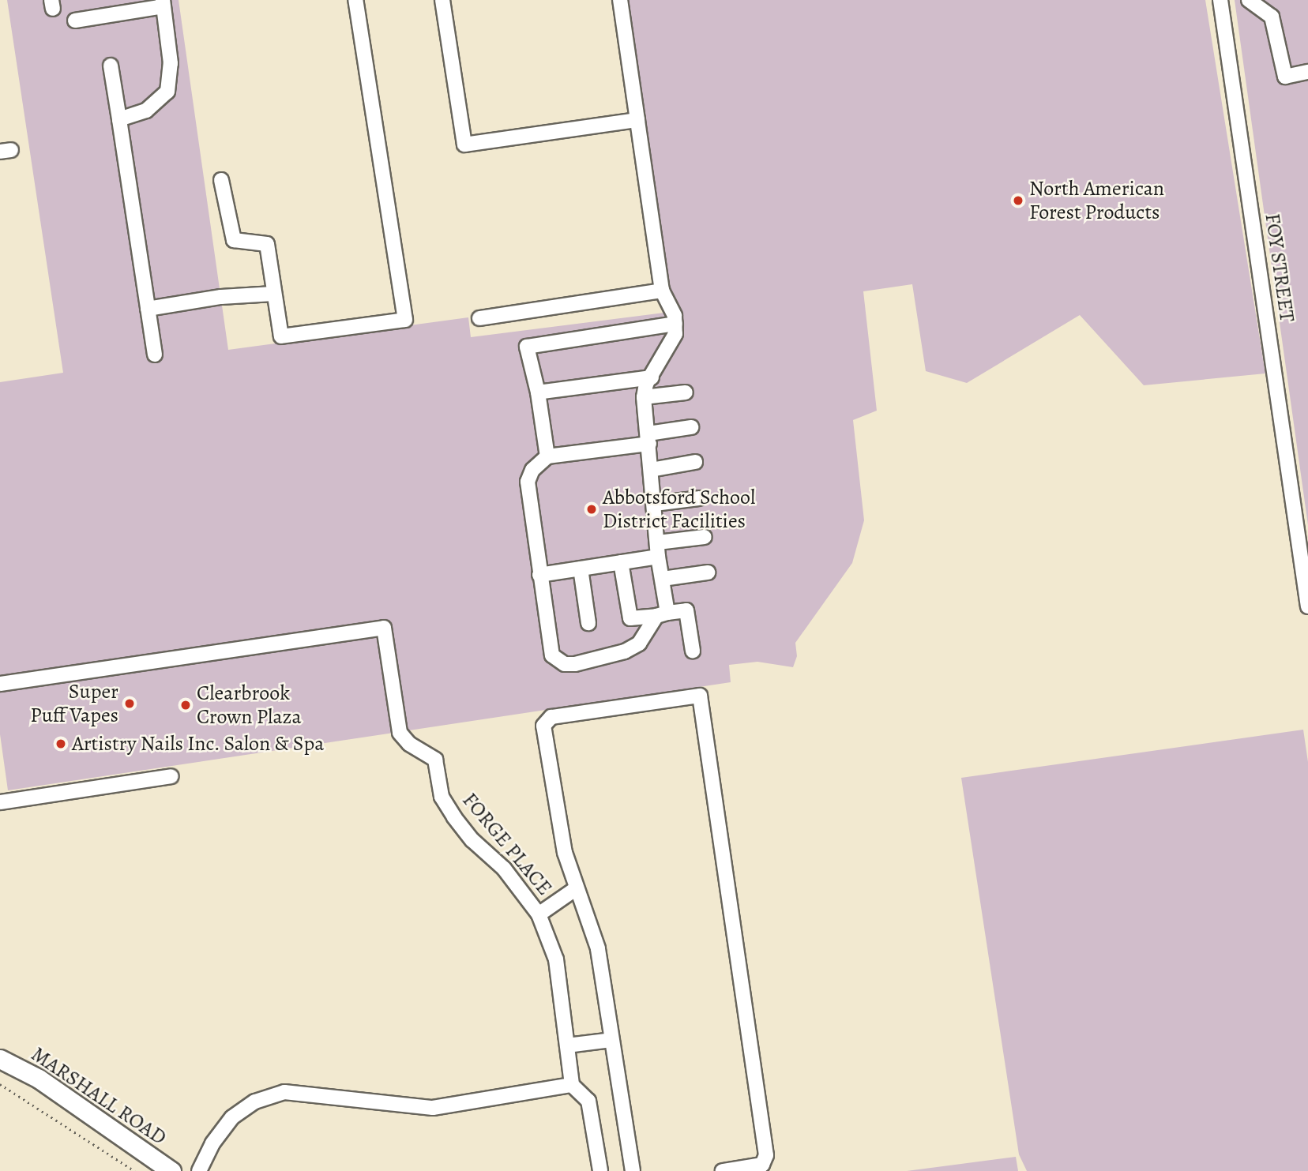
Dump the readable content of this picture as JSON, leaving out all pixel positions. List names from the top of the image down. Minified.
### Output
{"streets":{"main road":["MARSHALL ROAD"],"street":["FOY STREET","FORGE PLACE"]},"places":["North American Forest Products","Abbotsford School District Facilities","Super Puff Vapes","Clearbrook Crown Plaza","Artistry Nails Inc. Salon & Spa"]}
